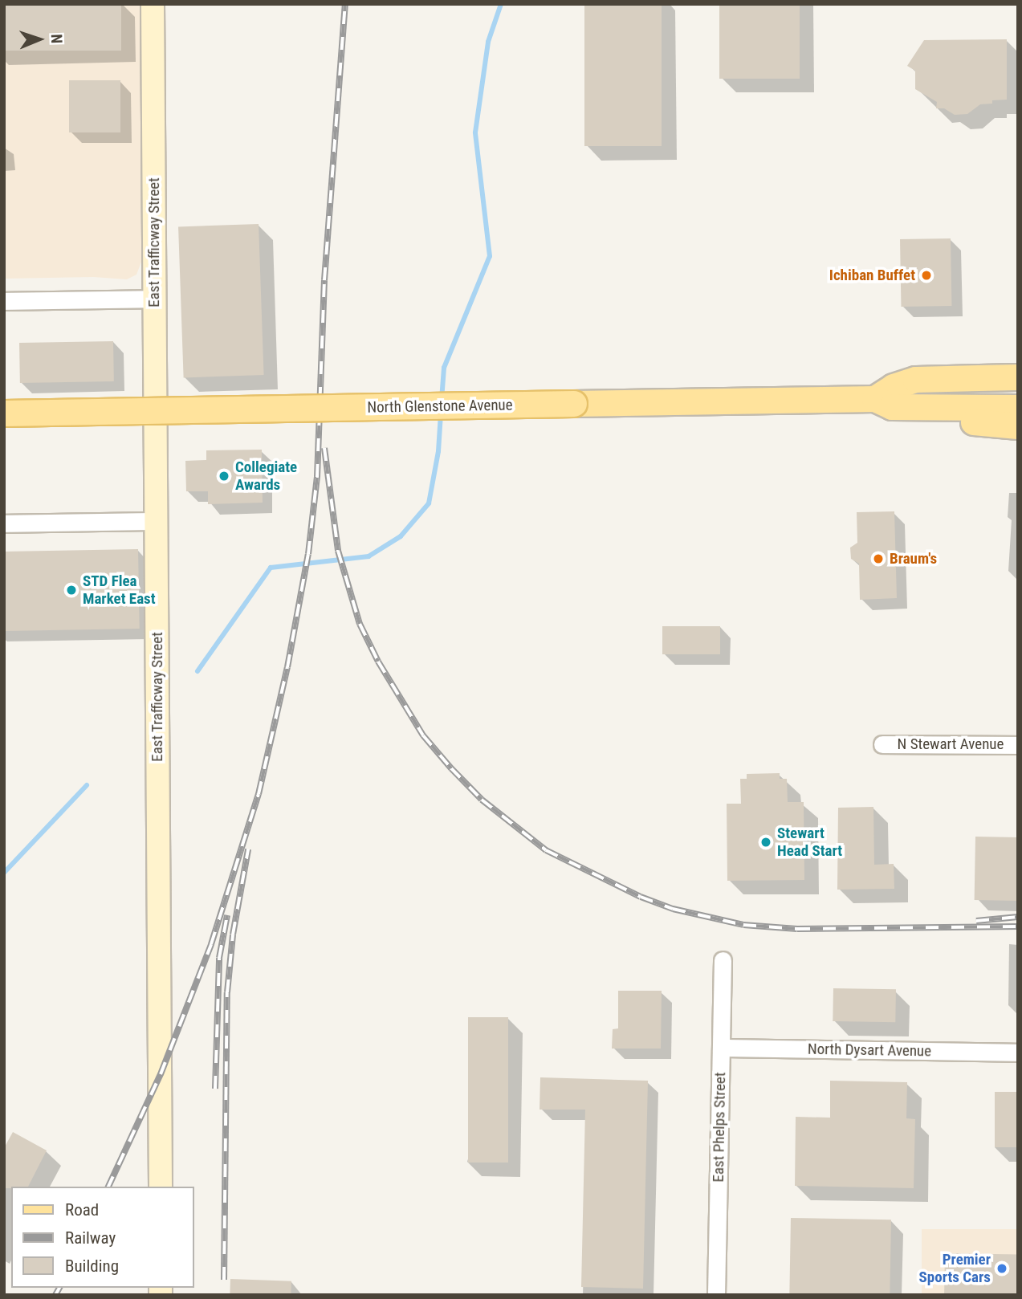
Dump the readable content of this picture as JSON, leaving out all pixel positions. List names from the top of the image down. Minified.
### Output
{"streets":{"main road":["East Trafficway Street","North Glenstone Avenue"],"street":["N Stewart Avenue","North Dysart Avenue","East Phelps Street"]},"crossings":[["North Dysart Avenue","East Phelps Street"]],"places":["Ichiban Buffet","Collegiate Awards","Braum's","STD Flea Market East","Stewart Head Start","Premier Sports Cars"],"legend":["Road","Railway","Building"],"north":"right"}
